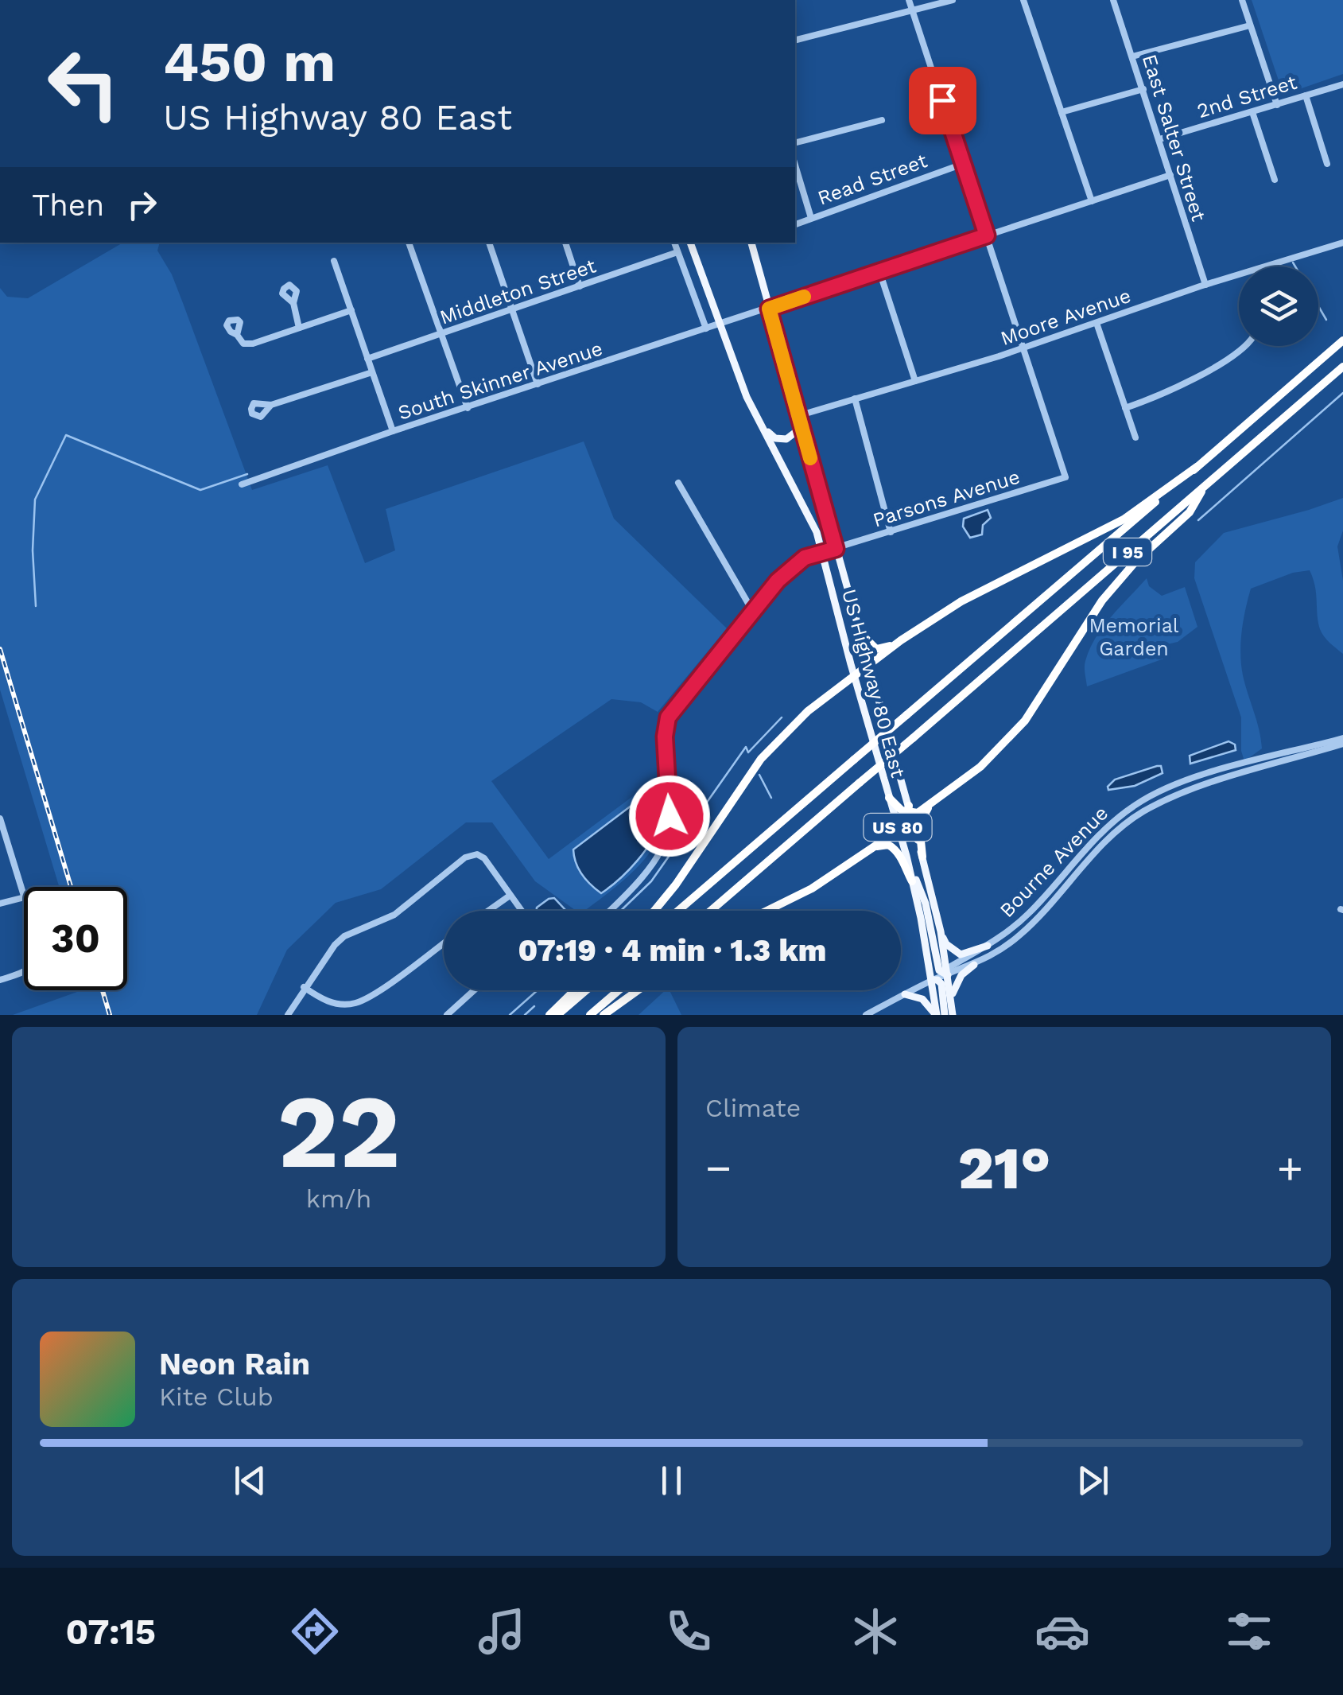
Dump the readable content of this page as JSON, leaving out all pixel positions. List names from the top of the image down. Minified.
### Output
{"streets":{"highway":["I 95"],"main road":["US Highway 80 East","US 80"],"street":["2nd Street","East Salter Street","Read Street","Middleton Street","Moore Avenue","South Skinner Avenue","Parsons Avenue","Bourne Avenue"]},"crossings":[["2nd Street","East Salter Street"],["East Salter Street","Moore Avenue"],["East Salter Street","South Skinner Avenue"],["Moore Avenue","Parsons Avenue"],["Moore Avenue","US Highway 80 East"],["South Skinner Avenue","US Highway 80 East"],["Parsons Avenue","US Highway 80 East"],["US Highway 80 East","Bourne Avenue"]],"parks":["Memorial Garden"],"page":{"turn":["450 m","US Highway 80 East"],"then":"Then","limit":"30","trip":"07:19 · 4 min · 1.3 km","tile":[["22","km/h"],"Climate"],"heat":["−","21°","+"],"song":["Neon Rain","Kite Club"],"tabs":"07:15"}}
